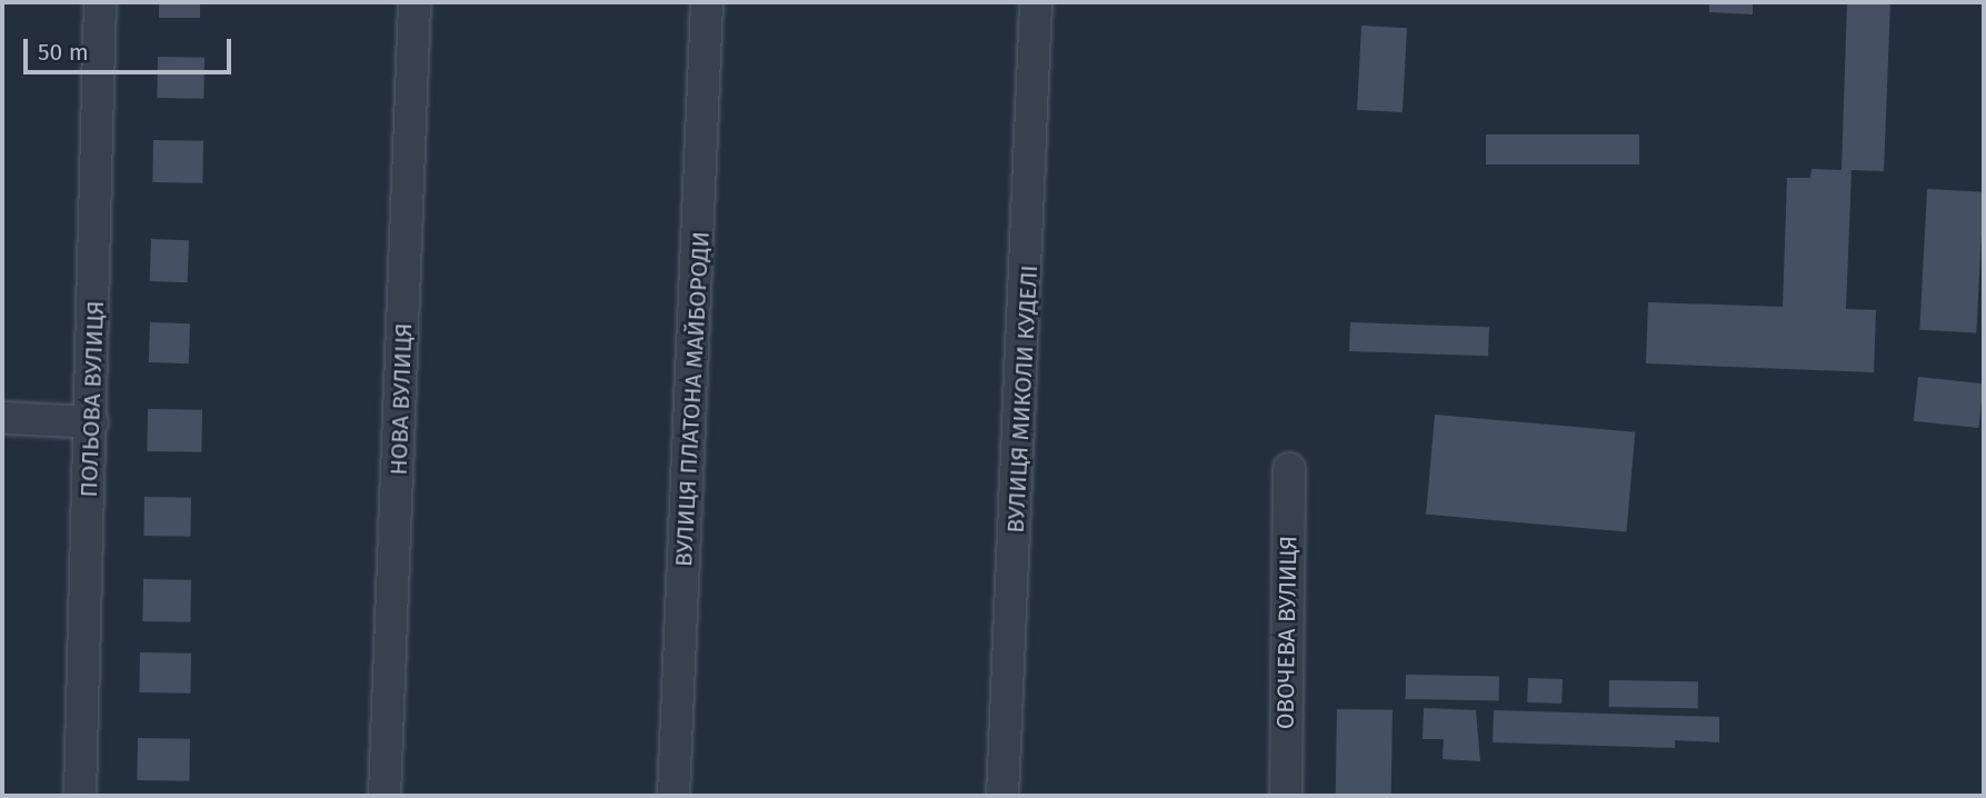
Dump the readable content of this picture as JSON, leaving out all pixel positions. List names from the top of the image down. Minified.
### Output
{"streets":{"street":["ПОЛЬОВА ВУЛИЦЯ","НОВА ВУЛИЦЯ","ВУЛИЦЯ ПЛАТОНА МАЙБОРОДИ","ВУЛИЦЯ МИКОЛИ КУДЕЛІ","ОВОЧЕВА ВУЛИЦЯ"]},"scale_bar":"50 m"}
